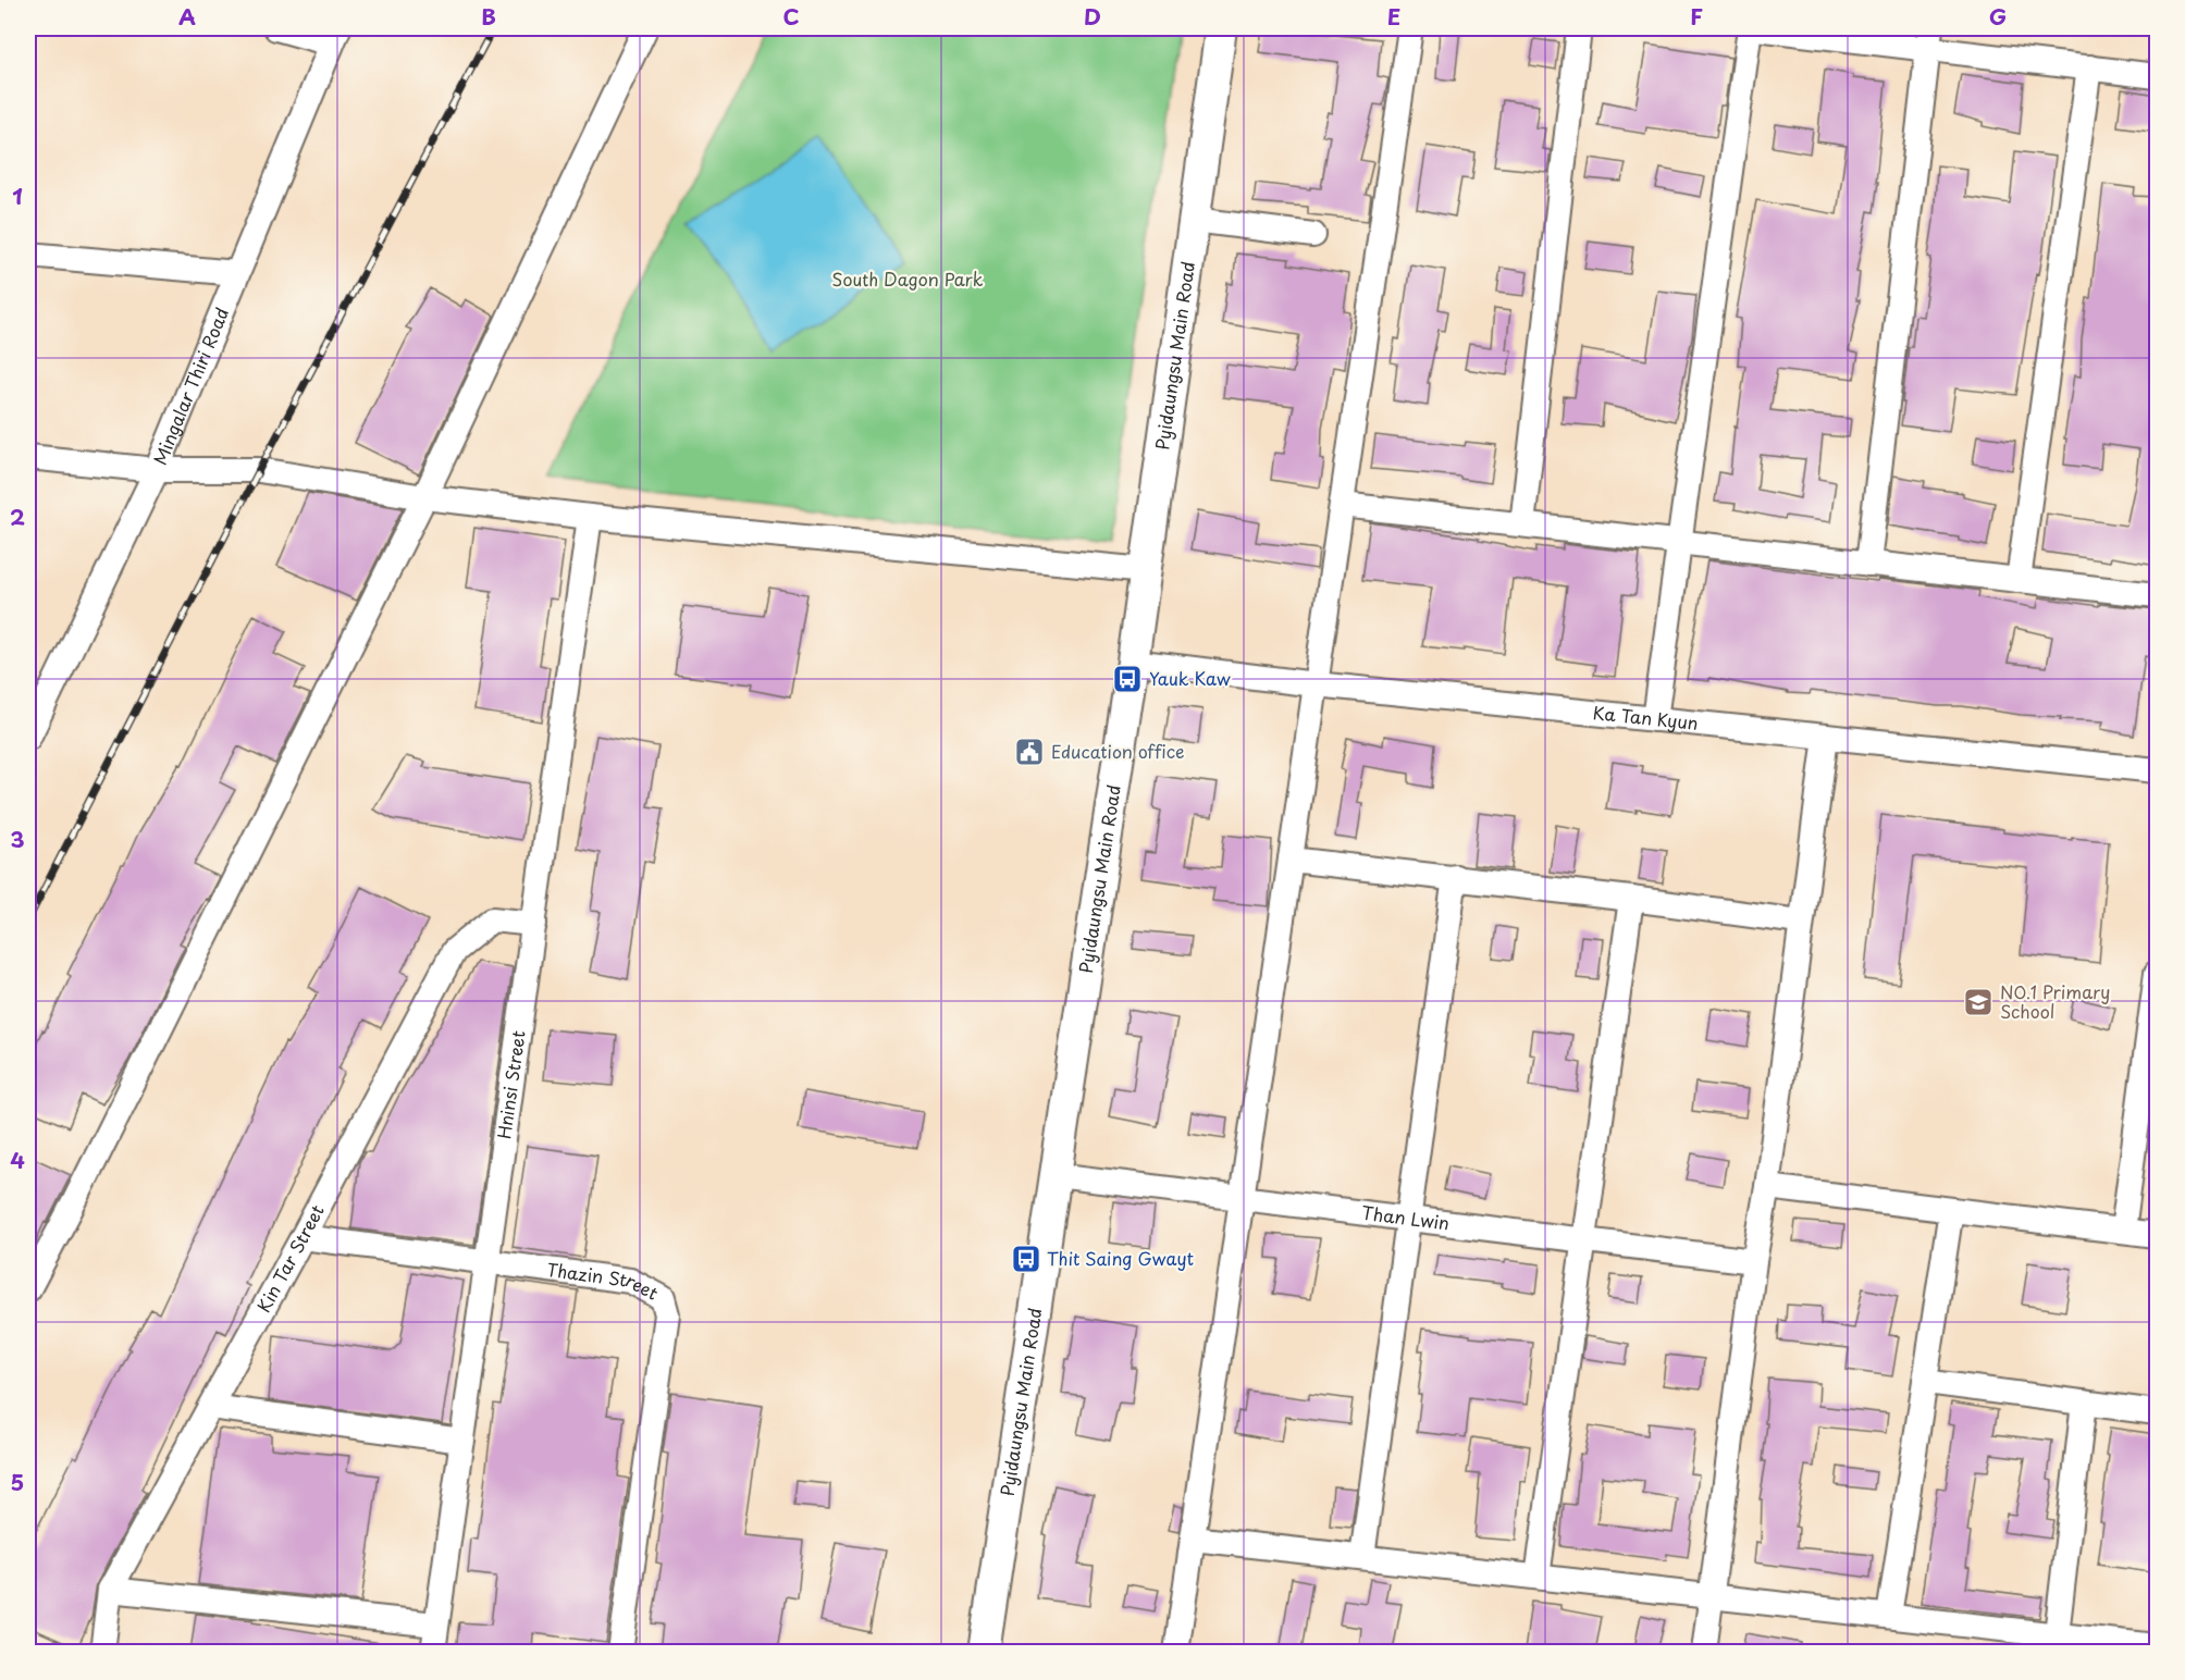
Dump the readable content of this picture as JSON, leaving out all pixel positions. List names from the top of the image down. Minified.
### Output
{"streets":{"main road":["Pyidaungsu Main Road"],"street":["Mingalar Thiri Road","Ka Tan Kyun","Hninsi Street","Than Lwin","Kin Tar Street","Thazin Street"]},"crossings":[["Pyidaungsu Main Road","Ka Tan Kyun"],["Pyidaungsu Main Road","Than Lwin"],["Hninsi Street","Kin Tar Street"],["Hninsi Street","Thazin Street"],["Kin Tar Street","Thazin Street"]],"parks":["South Dagon Park"],"places":{"bus stop":["Yauk Kaw","Thit Saing Gwayt"],"public building":["Education office"],"school or university":["N0.1 Primary School"]},"grid":{"columns":["A","B","C","D","E","F","G"],"rows":["1","2","3","4","5"]}}
